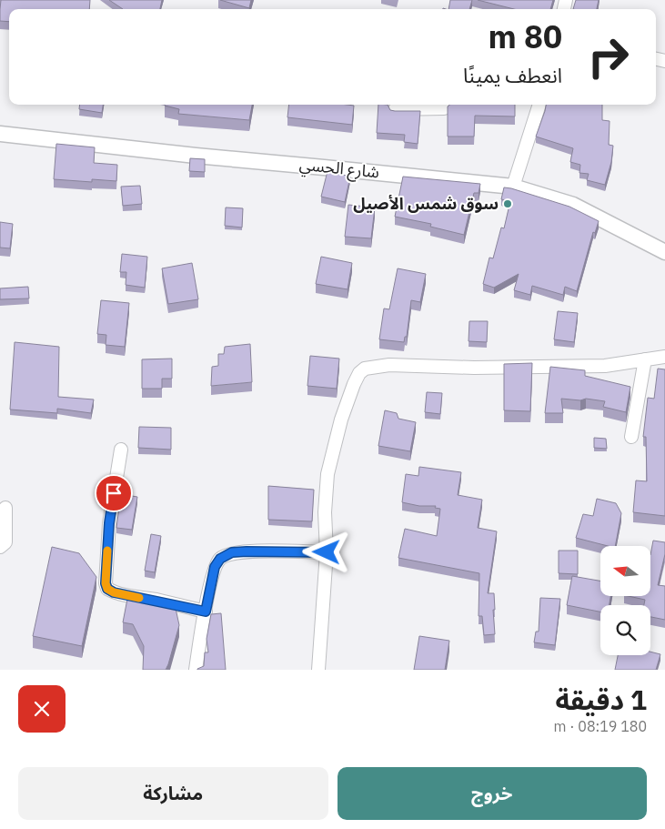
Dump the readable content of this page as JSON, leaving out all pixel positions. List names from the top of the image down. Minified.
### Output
{"streets":{"street":["شارع الحسي"]},"places":["سوق شمس الأصيل"],"north":"left","page":{"turn":["80 m","انعطف يمينًا"],"heading":["1 دقيقة","180 m · 08:19"],"buttons":["خروج","مشاركة"]}}
